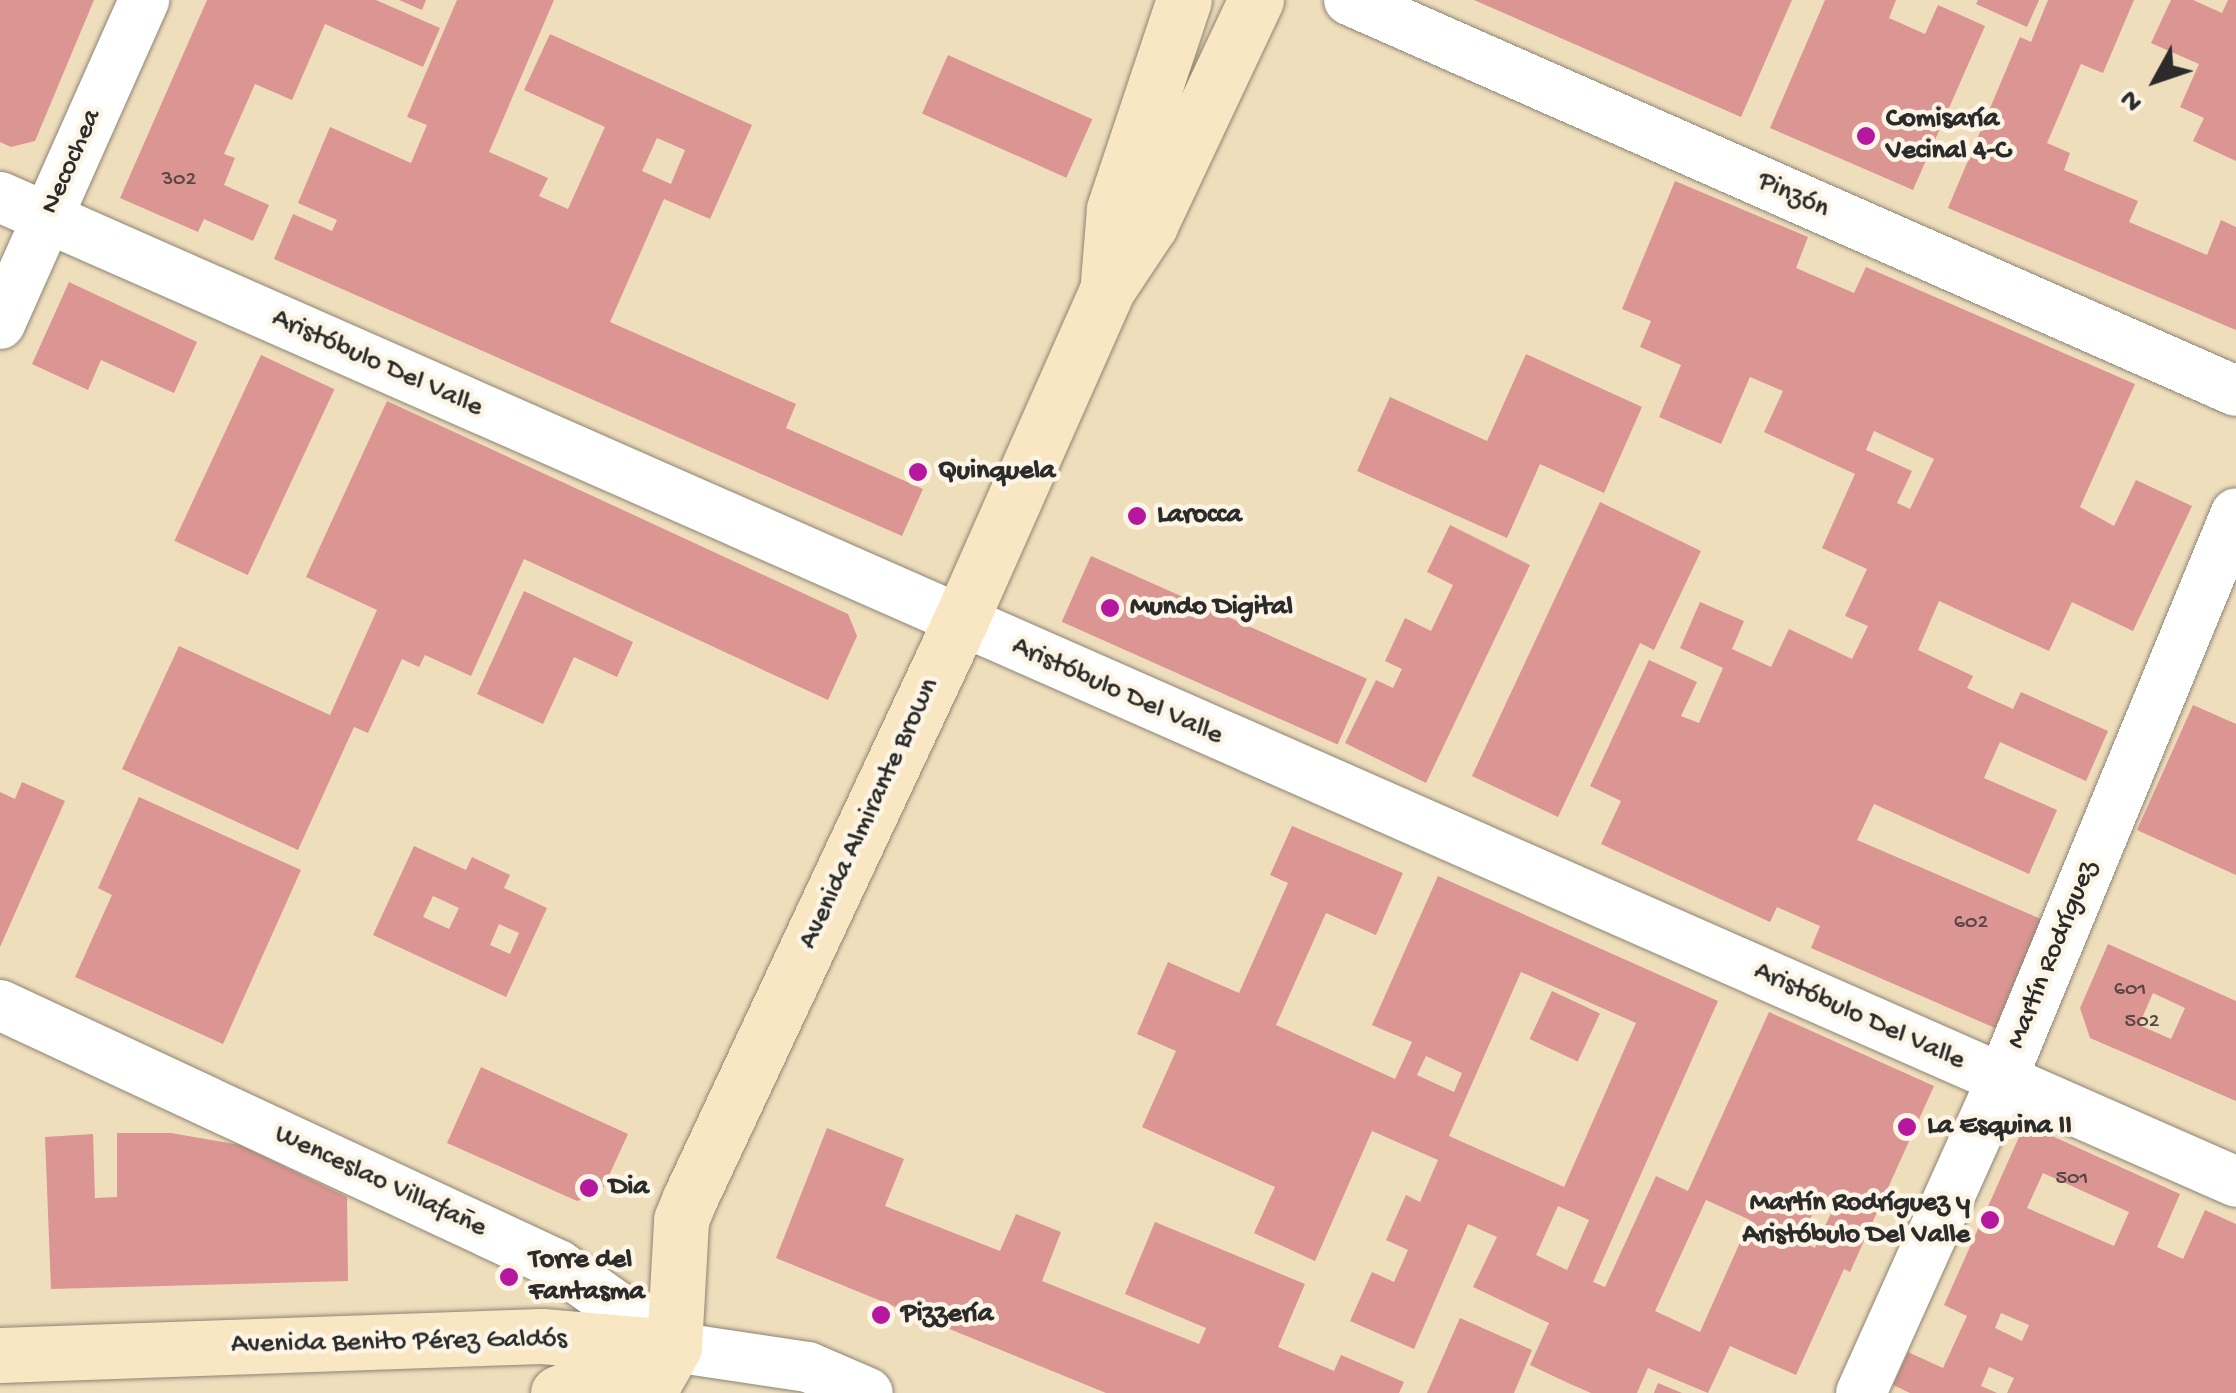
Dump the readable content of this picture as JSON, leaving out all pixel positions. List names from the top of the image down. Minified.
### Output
{"streets":{"main road":["Avenida Almirante Brown","Avenida Benito Pérez Galdós"],"street":["Necochea","Pinzón","Aristóbulo Del Valle","Martín Rodríguez","Wenceslao Villafañe"]},"crossings":[["Necochea","Aristóbulo Del Valle"],["Aristóbulo Del Valle","Avenida Almirante Brown"],["Aristóbulo Del Valle","Martín Rodríguez"],["Avenida Almirante Brown","Wenceslao Villafañe"],["Avenida Almirante Brown","Avenida Benito Pérez Galdós"],["Wenceslao Villafañe","Avenida Benito Pérez Galdós"]],"places":["Comisaría Vecinal 4-C","Quinquela","Larocca","Mundo Digital","La Esquina II","Dia","Martín Rodríguez y Aristóbulo Del Valle","Torre del Fantasma","Pizzería"],"house_numbers":["302","602","601","502","501"],"north":"bottom left"}
